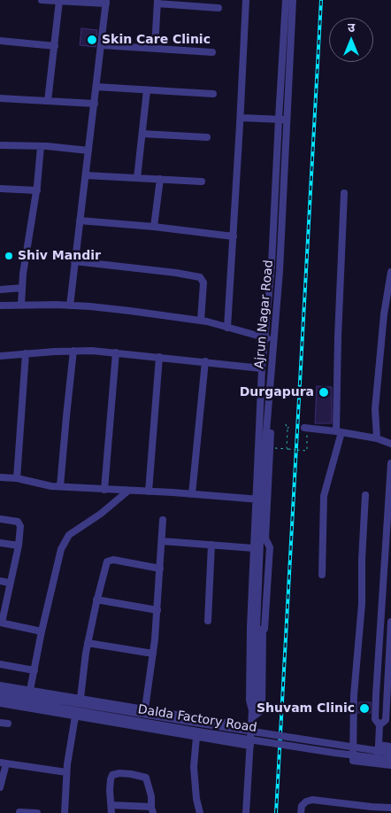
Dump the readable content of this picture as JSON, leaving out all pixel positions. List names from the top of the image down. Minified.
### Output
{"streets":{"street":["Ajrun Nagar Road","Dalda Factory Road"]},"places":["Skin Care Clinic","Shiv Mandir","Durgapura","Shuvam Clinic"],"north":"top"}
